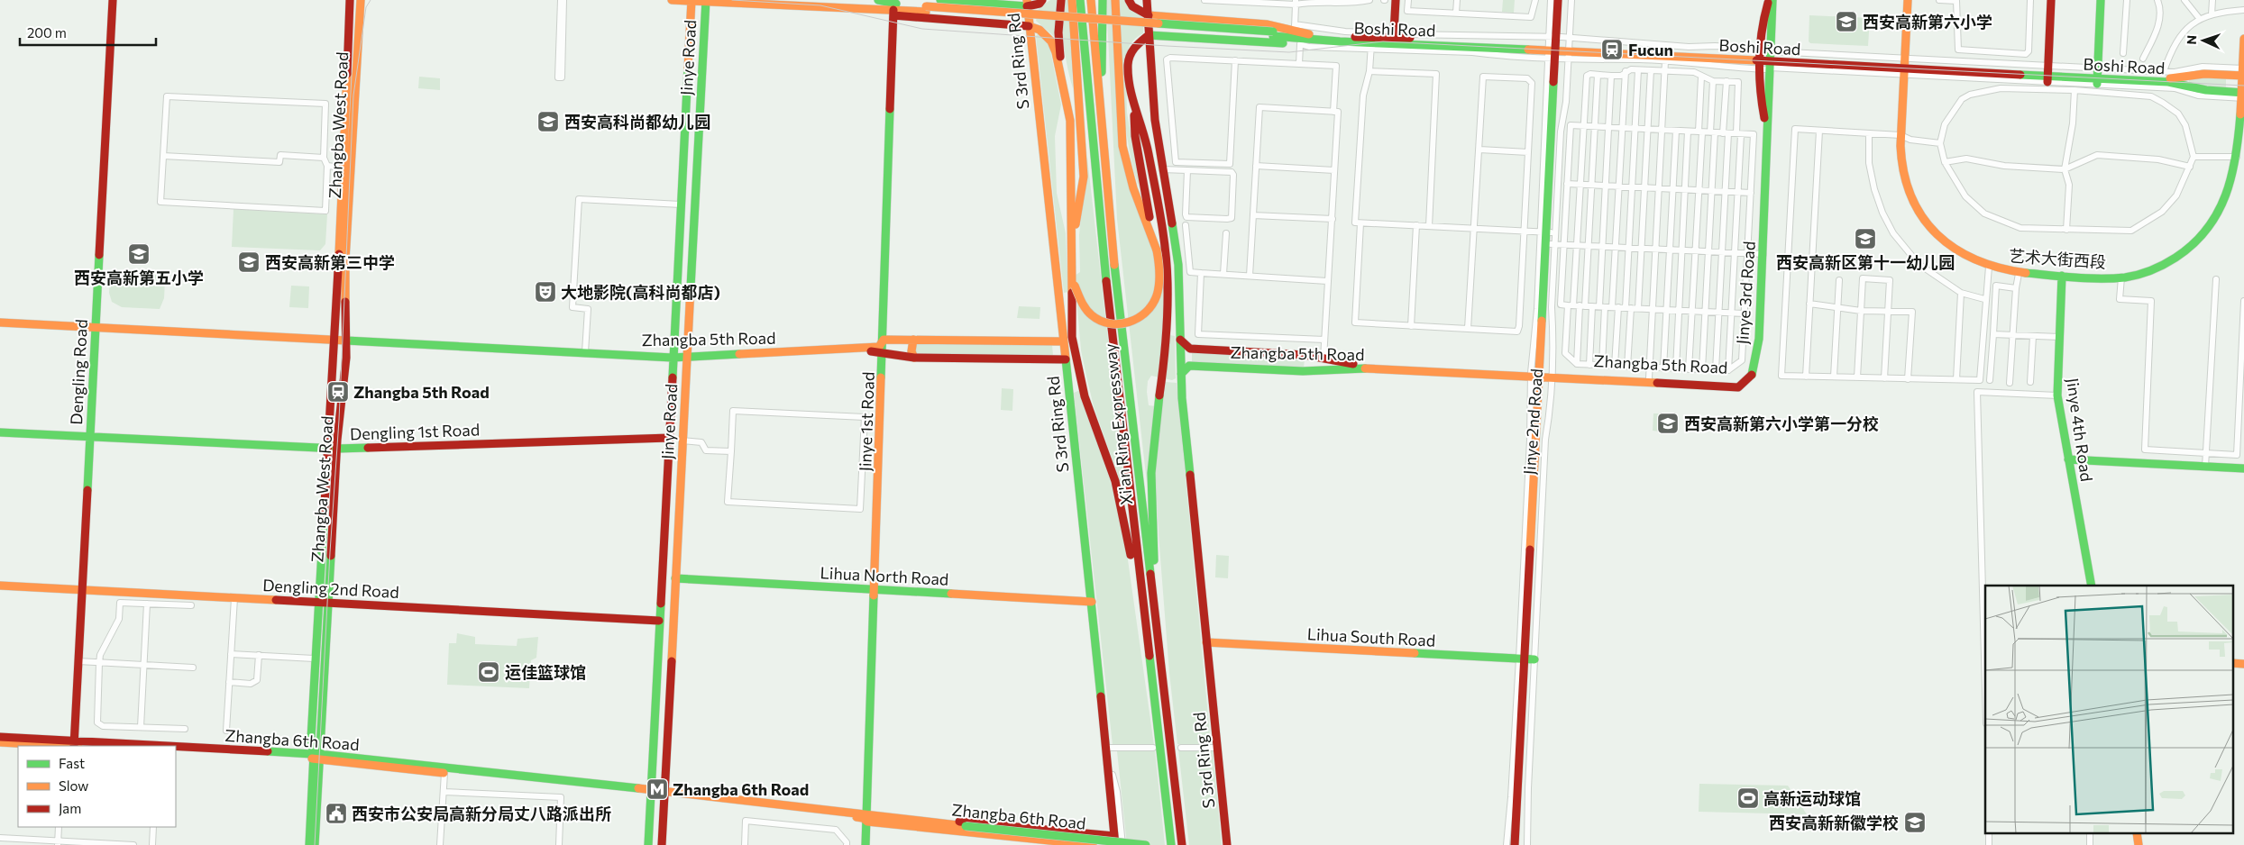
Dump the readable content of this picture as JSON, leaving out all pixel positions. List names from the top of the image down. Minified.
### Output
{"streets":{"main road":["Boshi Road","Jinye Road","S 3rd Ring Rd","Zhangba West Road","艺术大街西段","Jinye 3rd Road","Zhangba 5th Road","Dengling Road","Jinye 1st Road","Jinye 2nd Road","Xi'an Ring Expressway","Jinye 4th Road","Dengling 1st Road","Lihua North Road","Dengling 2nd Road","Lihua South Road","Zhangba 6th Road"]},"crossings":[["Boshi Road","艺术大街西段"],["Boshi Road","Jinye 3rd Road"],["Boshi Road","Jinye 1st Road"],["Boshi Road","Jinye 2nd Road"],["Jinye Road","Zhangba 5th Road"],["Jinye Road","Dengling 1st Road"],["Jinye Road","Lihua North Road"],["Jinye Road","Dengling 2nd Road"],["Jinye Road","Zhangba 6th Road"],["S 3rd Ring Rd","Zhangba 5th Road"],["S 3rd Ring Rd","Lihua North Road"],["S 3rd Ring Rd","Lihua South Road"],["Zhangba West Road","Zhangba 5th Road"],["Zhangba West Road","Dengling 1st Road"],["Zhangba West Road","Dengling 2nd Road"],["Zhangba West Road","Zhangba 6th Road"],["艺术大街西段","Jinye 4th Road"],["Jinye 3rd Road","Zhangba 5th Road"],["Zhangba 5th Road","Dengling Road"],["Zhangba 5th Road","Jinye 1st Road"],["Zhangba 5th Road","Jinye 2nd Road"],["Dengling Road","Dengling 1st Road"],["Dengling Road","Dengling 2nd Road"],["Dengling Road","Zhangba 6th Road"],["Jinye 1st Road","Lihua North Road"],["Jinye 1st Road","Zhangba 6th Road"],["Jinye 2nd Road","Lihua South Road"]],"places":{"school or university":["西安高新第六小学","西安高科尚都幼儿园","西安高新区第十一幼儿园","西安高新第五小学","西安高新第三中学","西安高新第六小学第一分校","西安高新新徽学校"],"station":["Fucun","Zhangba 5th Road"],"theatre":["大地影院(高科尚都店)"],"sports":["运佳篮球馆","高新运动球馆"],"metro station":["Zhangba 6th Road"],"public building":["西安市公安局高新分局丈八路派出所"]},"legend":["Fast","Slow","Jam"],"scale_bar":"200 m","north":"left"}
